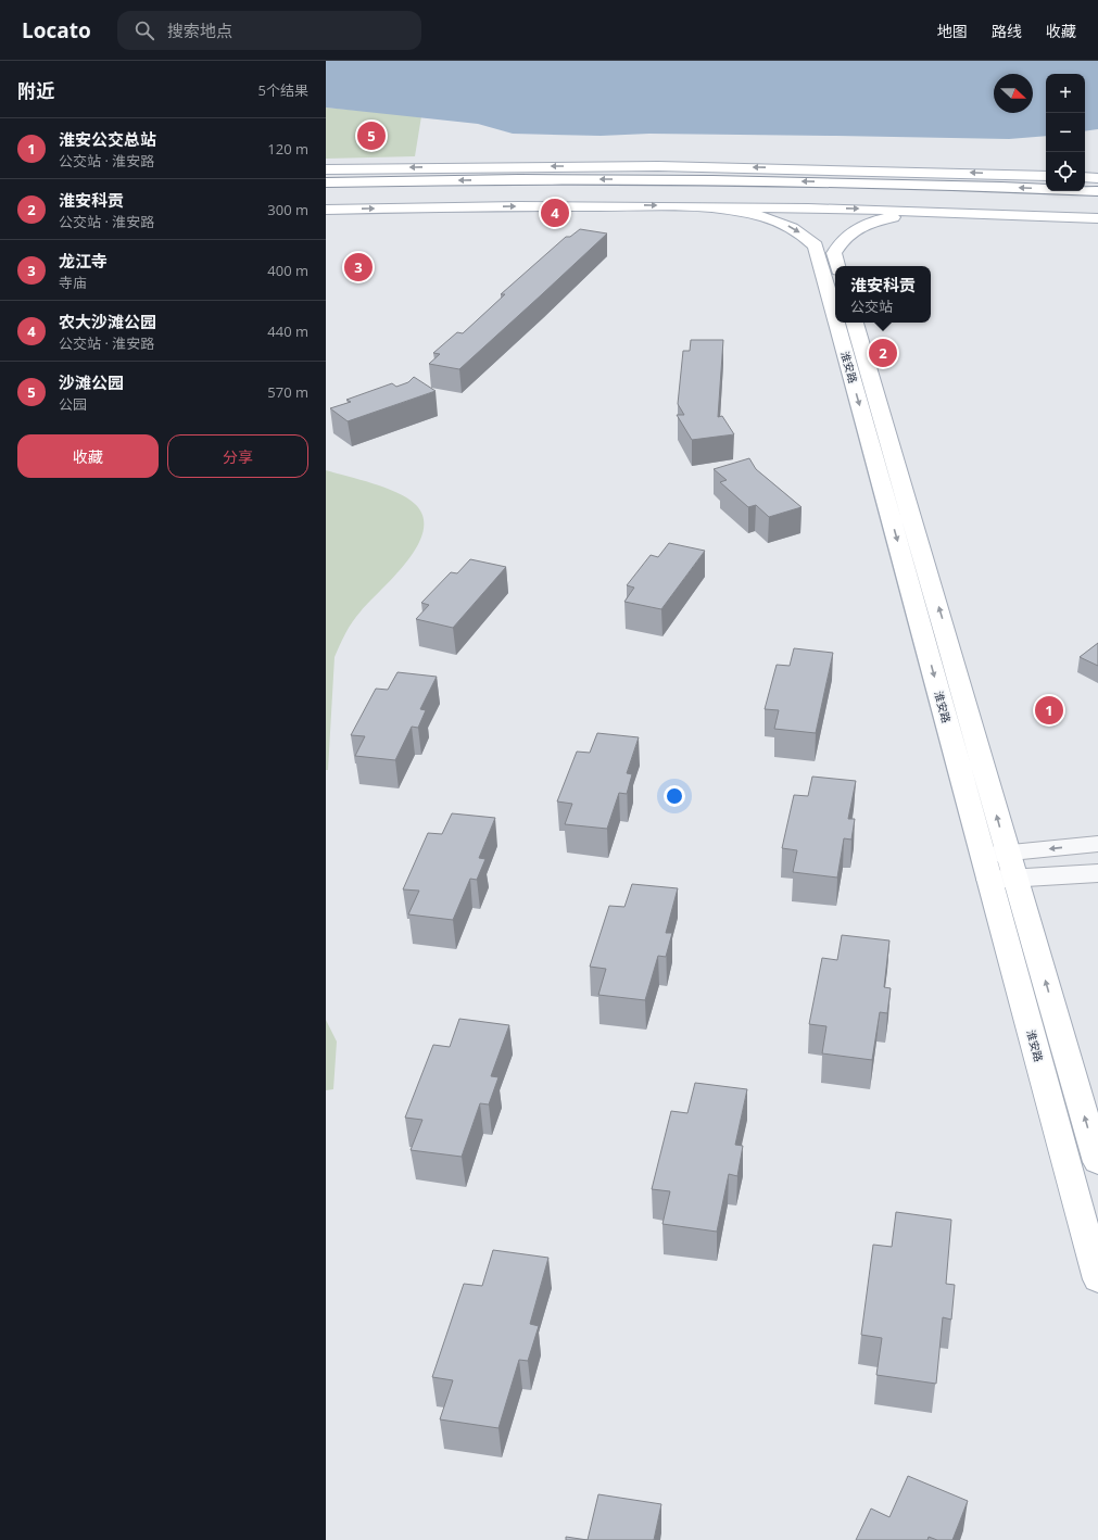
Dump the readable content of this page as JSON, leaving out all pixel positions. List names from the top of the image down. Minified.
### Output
{"streets":{"main road":["淮安路"]},"north":"right","page":{"header":"Locato","search":"搜索地点","nav":["地图","路线","收藏"],"heading":["附近","5个结果"],"map_buttons":["+","−"],"list":[{"mark":"1","name":"淮安公交总站","note":"公交站 · 淮安路","value":"120 m"},{"mark":"2","name":"淮安科贡","note":"公交站 · 淮安路","value":"300 m"},{"mark":"3","name":"龙江寺","note":"寺庙","value":"400 m"},{"mark":"4","name":"农大沙滩公园","note":"公交站 · 淮安路","value":"440 m"},{"mark":"5","name":"沙滩公园","note":"公园","value":"570 m"}],"pins":["5","4","3","2","1"],"popup":["淮安科贡","公交站"],"buttons":["收藏","分享"]}}
